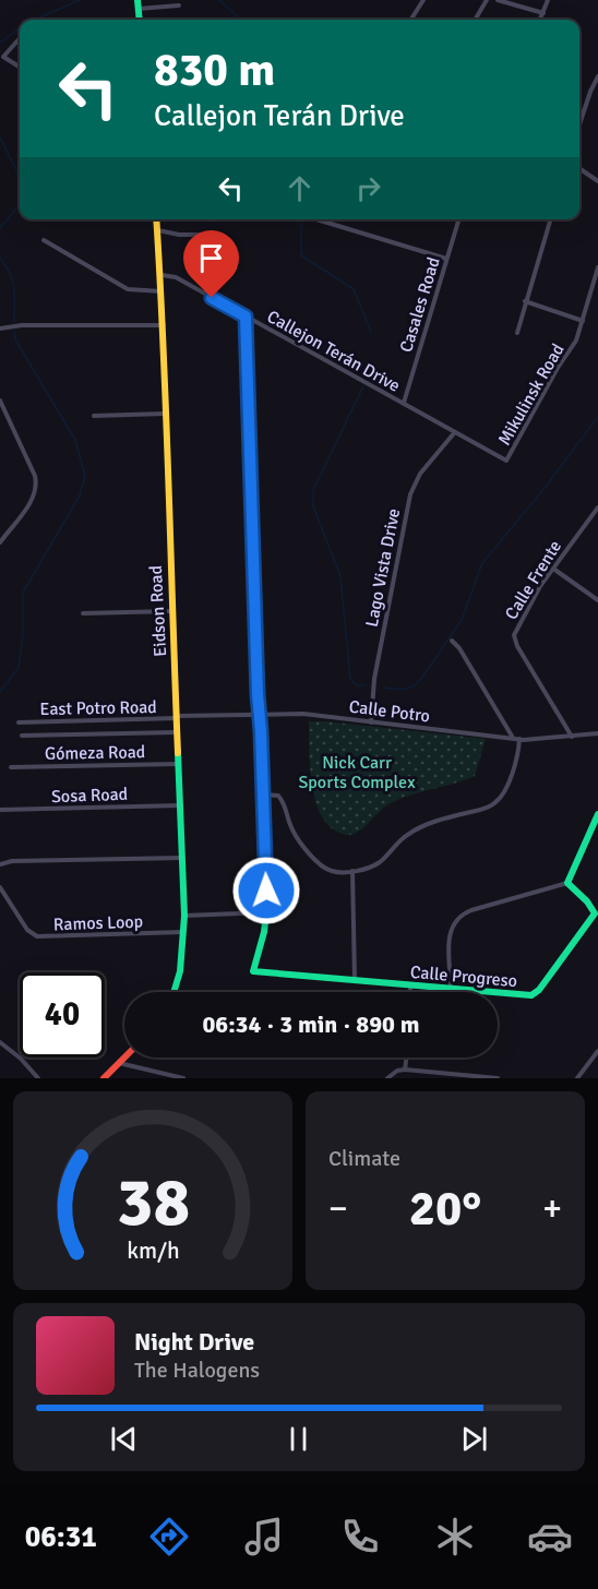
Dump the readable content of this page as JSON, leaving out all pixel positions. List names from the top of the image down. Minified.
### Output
{"streets":{"street":["Casales Road","Callejon Terán Drive","Mikulinsk Road","Lago Vista Drive","Calle Frente","Eidson Road","East Potro Road","Calle Potro","Gómeza Road","Sosa Road","Ramos Loop","Calle Progreso"]},"crossings":[["Casales Road","Callejon Terán Drive"],["Callejon Terán Drive","Mikulinsk Road"],["Callejon Terán Drive","Lago Vista Drive"],["Callejon Terán Drive","Eidson Road"],["Lago Vista Drive","Calle Potro"],["Calle Frente","Calle Potro"],["Eidson Road","East Potro Road"],["Eidson Road","Calle Potro"],["Eidson Road","Gómeza Road"],["Eidson Road","Sosa Road"],["Eidson Road","Ramos Loop"],["East Potro Road","Calle Potro"]],"parks":["Nick Carr Sports Complex"],"page":{"turn":["830 m","Callejon Terán Drive"],"limit":"40","trip":"06:34 · 3 min · 890 m","tile":"Climate","heat":["−","20°","+"],"song":["Night Drive","The Halogens"],"tabs":"06:31","gauge":["38","km/h"]}}
